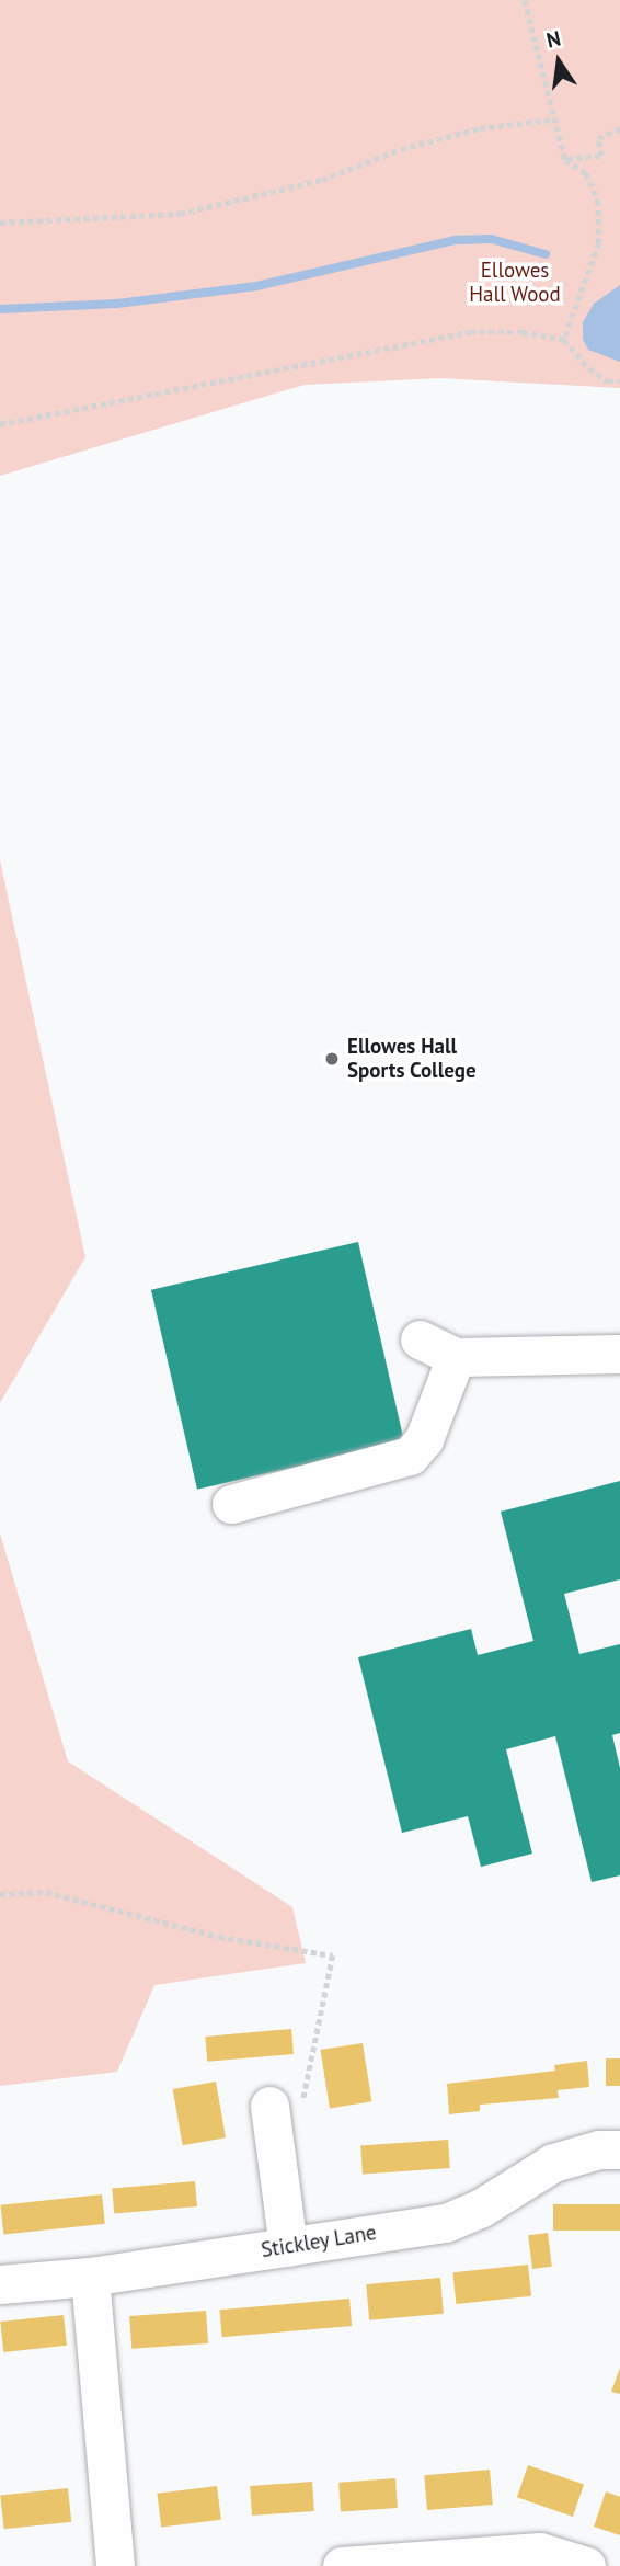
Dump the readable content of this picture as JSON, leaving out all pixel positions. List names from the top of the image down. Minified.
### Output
{"streets":{"street":["Stickley Lane"]},"parks":["Ellowes Hall Wood"],"places":["Ellowes Hall Sports College"],"north":"top"}
